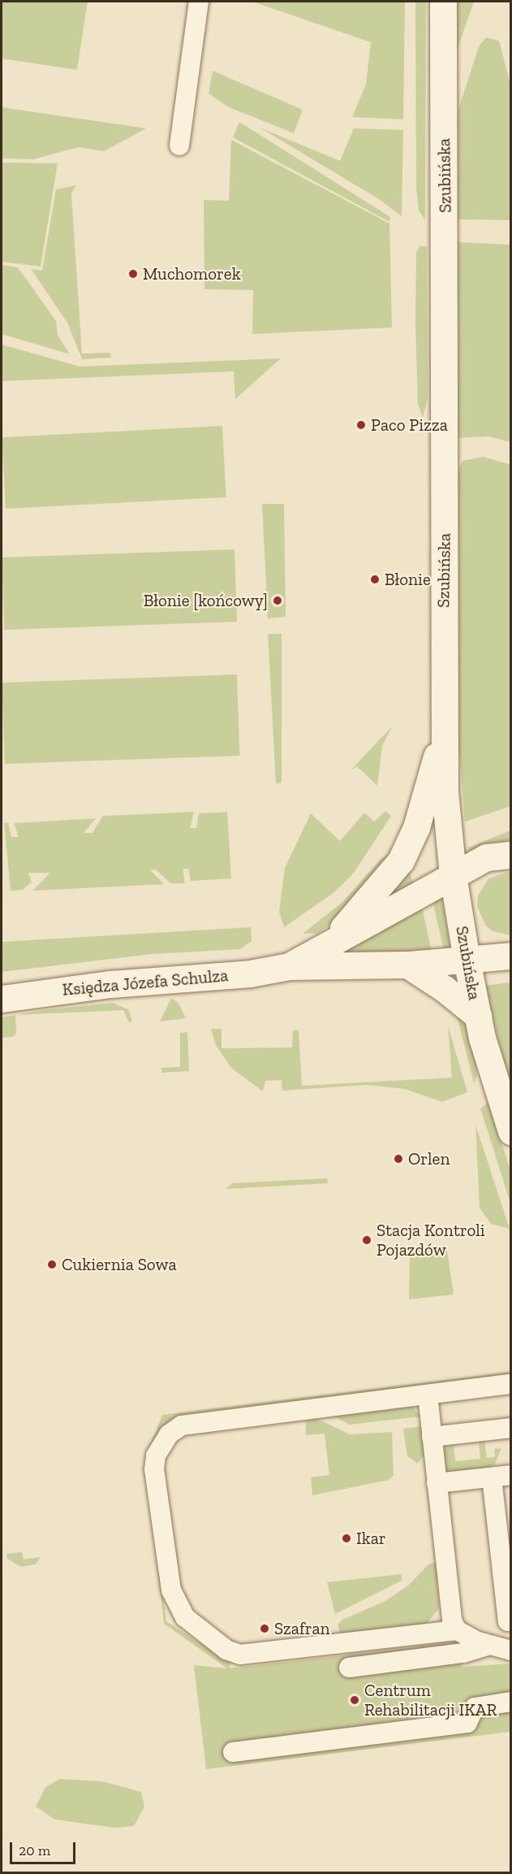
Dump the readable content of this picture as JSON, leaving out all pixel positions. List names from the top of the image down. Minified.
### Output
{"streets":{"main road":["Szubińska","Księdza Józefa Schulza"]},"crossings":[["Szubińska","Księdza Józefa Schulza"]],"places":["Muchomorek","Paco Pizza","Błonie","Błonie [końcowy]","Orlen","Stacja Kontroli Pojazdów","Cukiernia Sowa","Ikar","Szafran","Centrum Rehabilitacji IKAR"],"scale_bar":"20 m"}
